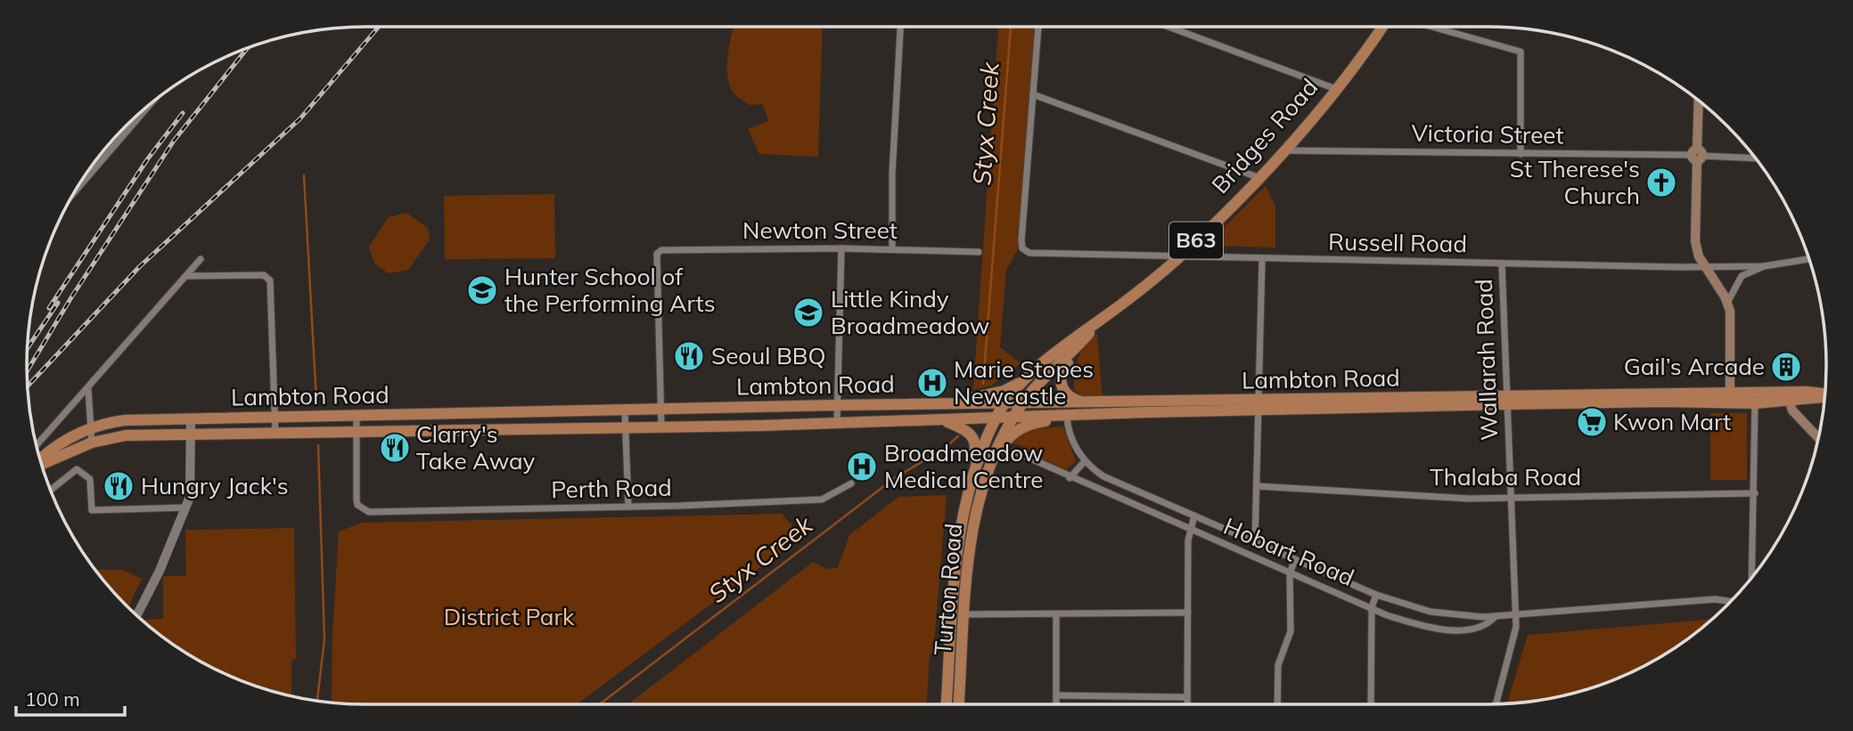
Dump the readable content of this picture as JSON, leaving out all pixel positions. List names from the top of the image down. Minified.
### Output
{"streets":{"main road":["Bridges Road","B63","Lambton Road","Turton Road"],"street":["Victoria Street","Newton Street","Russell Road","Wallarah Road","Thalaba Road","Perth Road","Hobart Road"]},"crossings":[["Victoria Street","Bridges Road"],["Bridges Road","Russell Road"],["Bridges Road","Lambton Road"],["Bridges Road","Turton Road"],["Newton Street","Lambton Road"],["Russell Road","Wallarah Road"],["Wallarah Road","Lambton Road"],["Wallarah Road","Thalaba Road"],["Wallarah Road","Hobart Road"],["Lambton Road","Perth Road"],["Lambton Road","Hobart Road"],["Lambton Road","Turton Road"]],"water":["Styx Creek"],"parks":["District Park"],"places":{"church":["St Therese's Church"],"school or university":["Hunter School of the Performing Arts","Little Kindy Broadmeadow"],"restaurant":["Seoul BBQ","Clarry's Take Away","Hungry Jack's"],"building":["Gail’s Arcade"],"hospital":["Marie Stopes Newcastle","Broadmeadow Medical Centre"],"supermarket":["Kwon Mart"]},"scale_bar":"100 m"}
